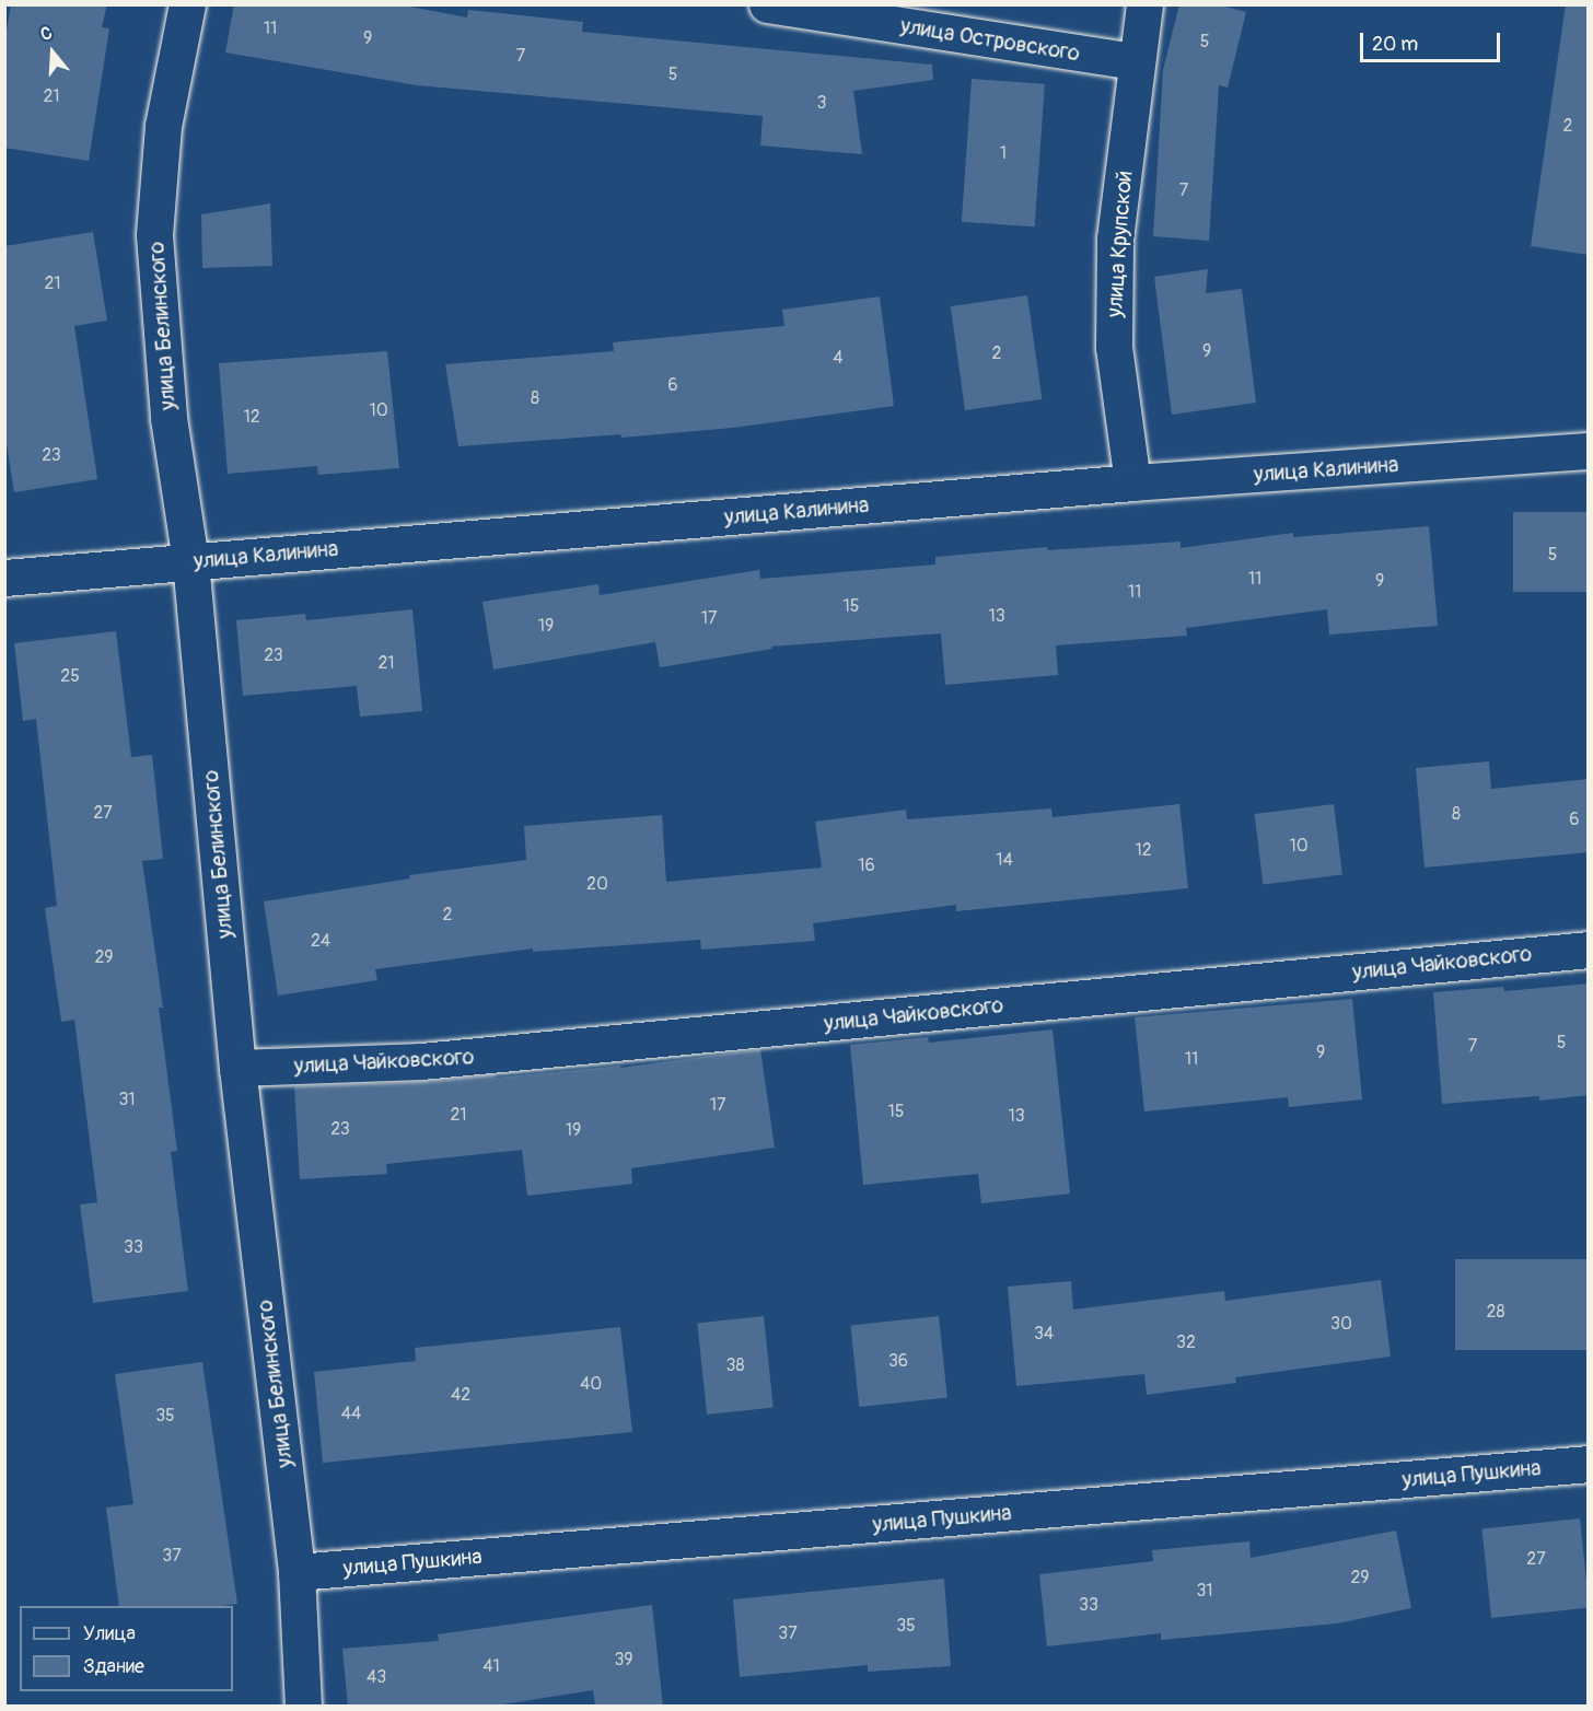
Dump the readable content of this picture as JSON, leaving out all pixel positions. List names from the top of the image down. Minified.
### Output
{"streets":{"street":["улица Островского","улица Крупской","улица Белинского","улица Калинина","улица Чайковского","улица Пушкина"]},"crossings":[["улица Островского","улица Крупской"],["улица Крупской","улица Калинина"],["улица Белинского","улица Калинина"],["улица Белинского","улица Чайковского"],["улица Белинского","улица Пушкина"]],"house_numbers":["11","9","5","7","5","21","3","2","1","7","21","9","2","4","6","8","10","12","23","5","11","9","11","15","13","17","19","23","21","25","27","8","6","10","12","14","16","20","2","24","29","5","7","9","11","31","17","15","21","13","23","19","33","28","30","34","32","36","38","40","42","44","35","37","27","29","31","33","35","37","39","41","43"],"legend":["Улица","Здание"],"scale_bar":"20 m","north":"top"}
